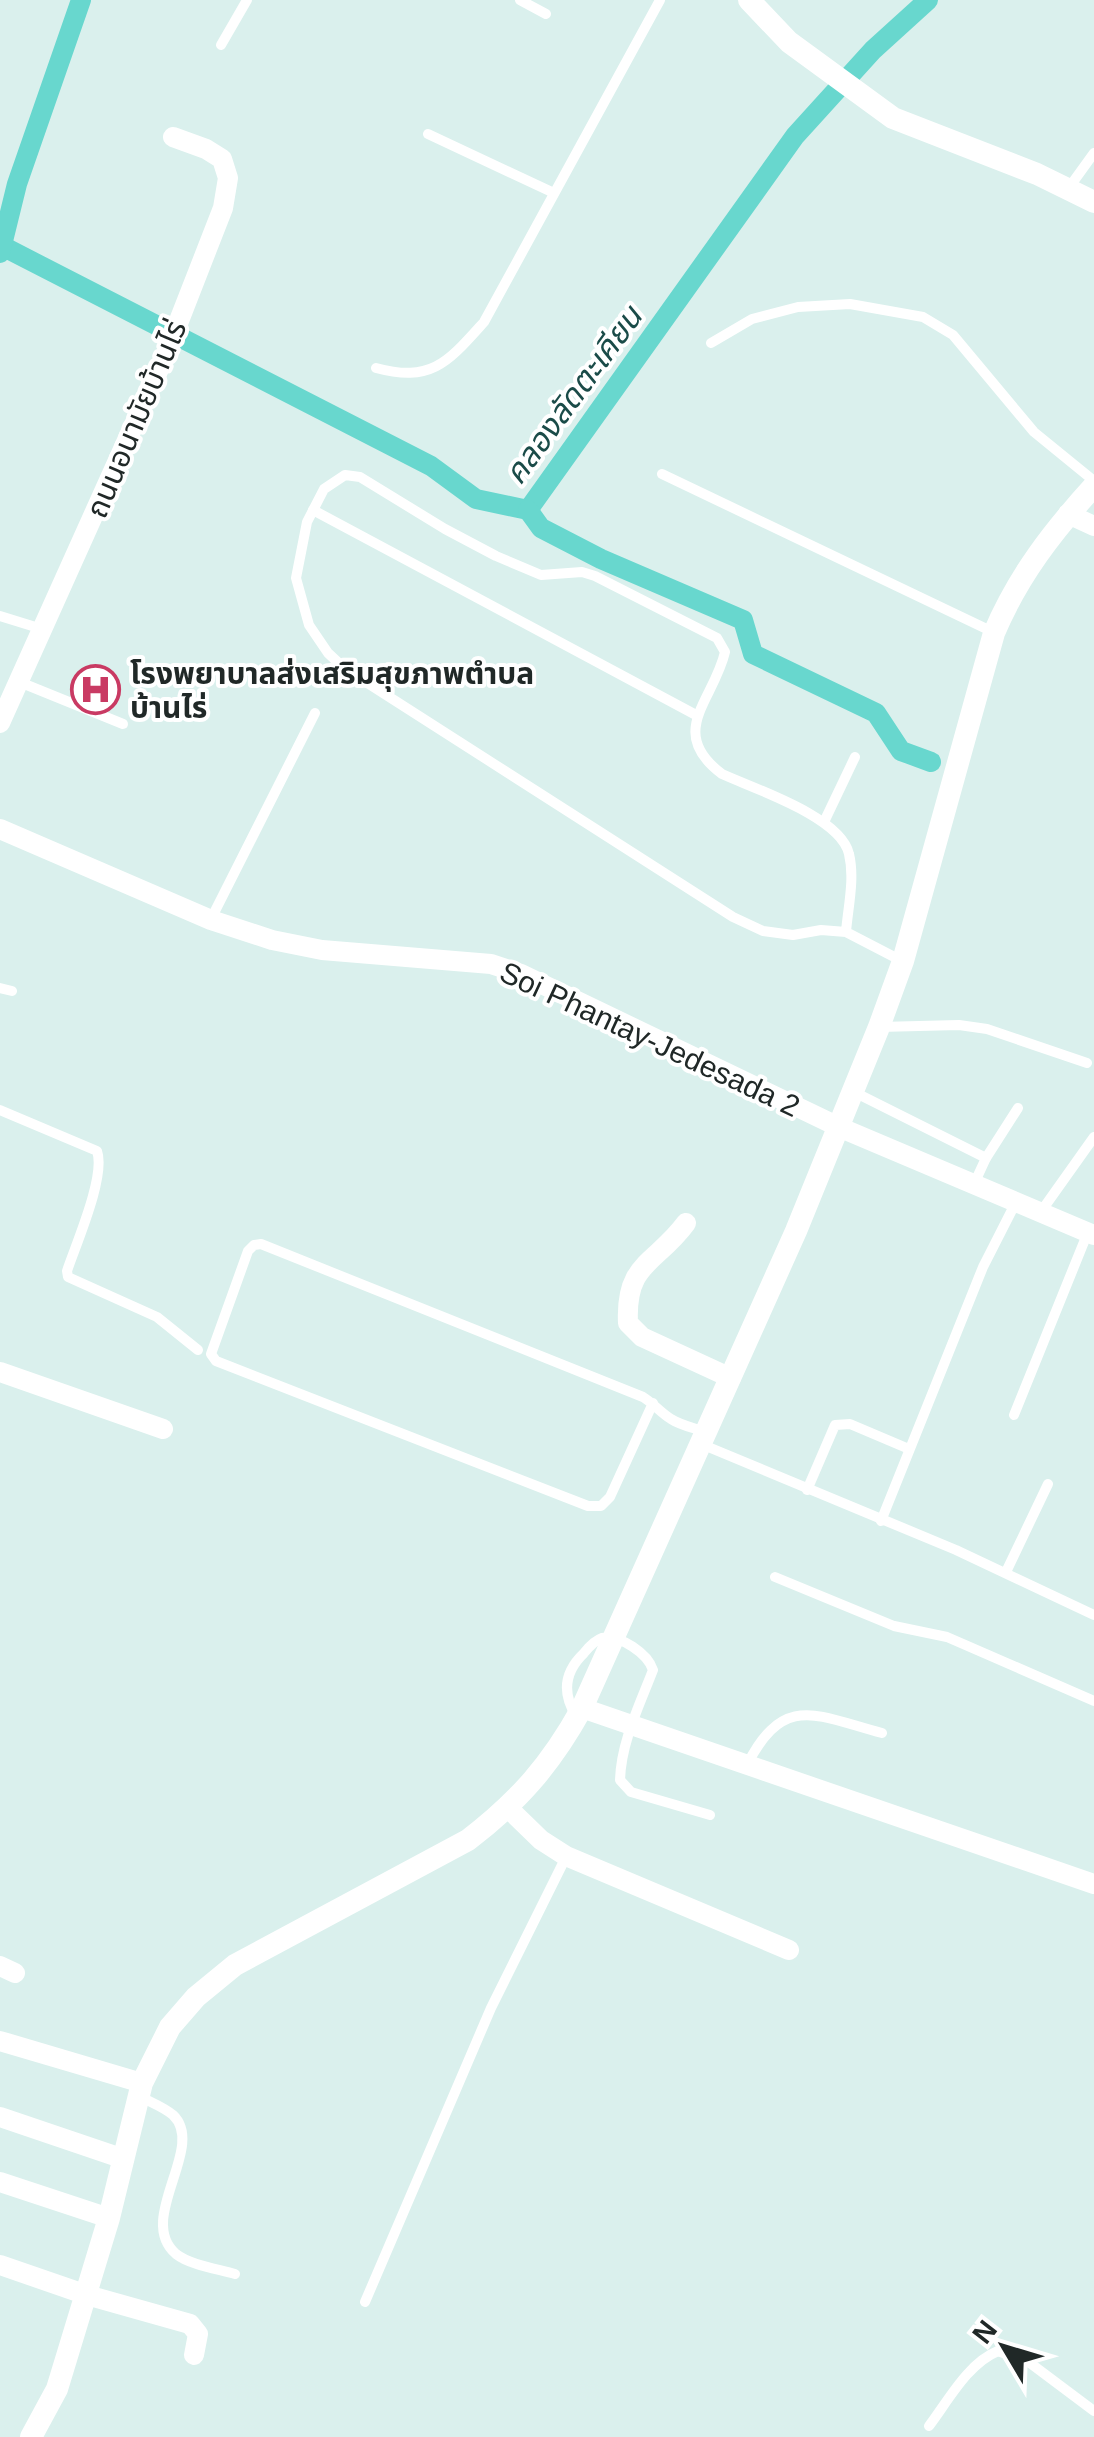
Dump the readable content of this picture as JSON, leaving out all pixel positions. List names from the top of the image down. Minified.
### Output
{"streets":{"street":["ถนนอนามัยบ้านไร่","Soi Phantay-Jedesada 2"]},"water":["คลองลัดตะเคียน"],"places":{"hospital":["โรงพยาบาลส่งเสริมสุขภาพตำบล บ้านไร่"]},"north":"top left"}
